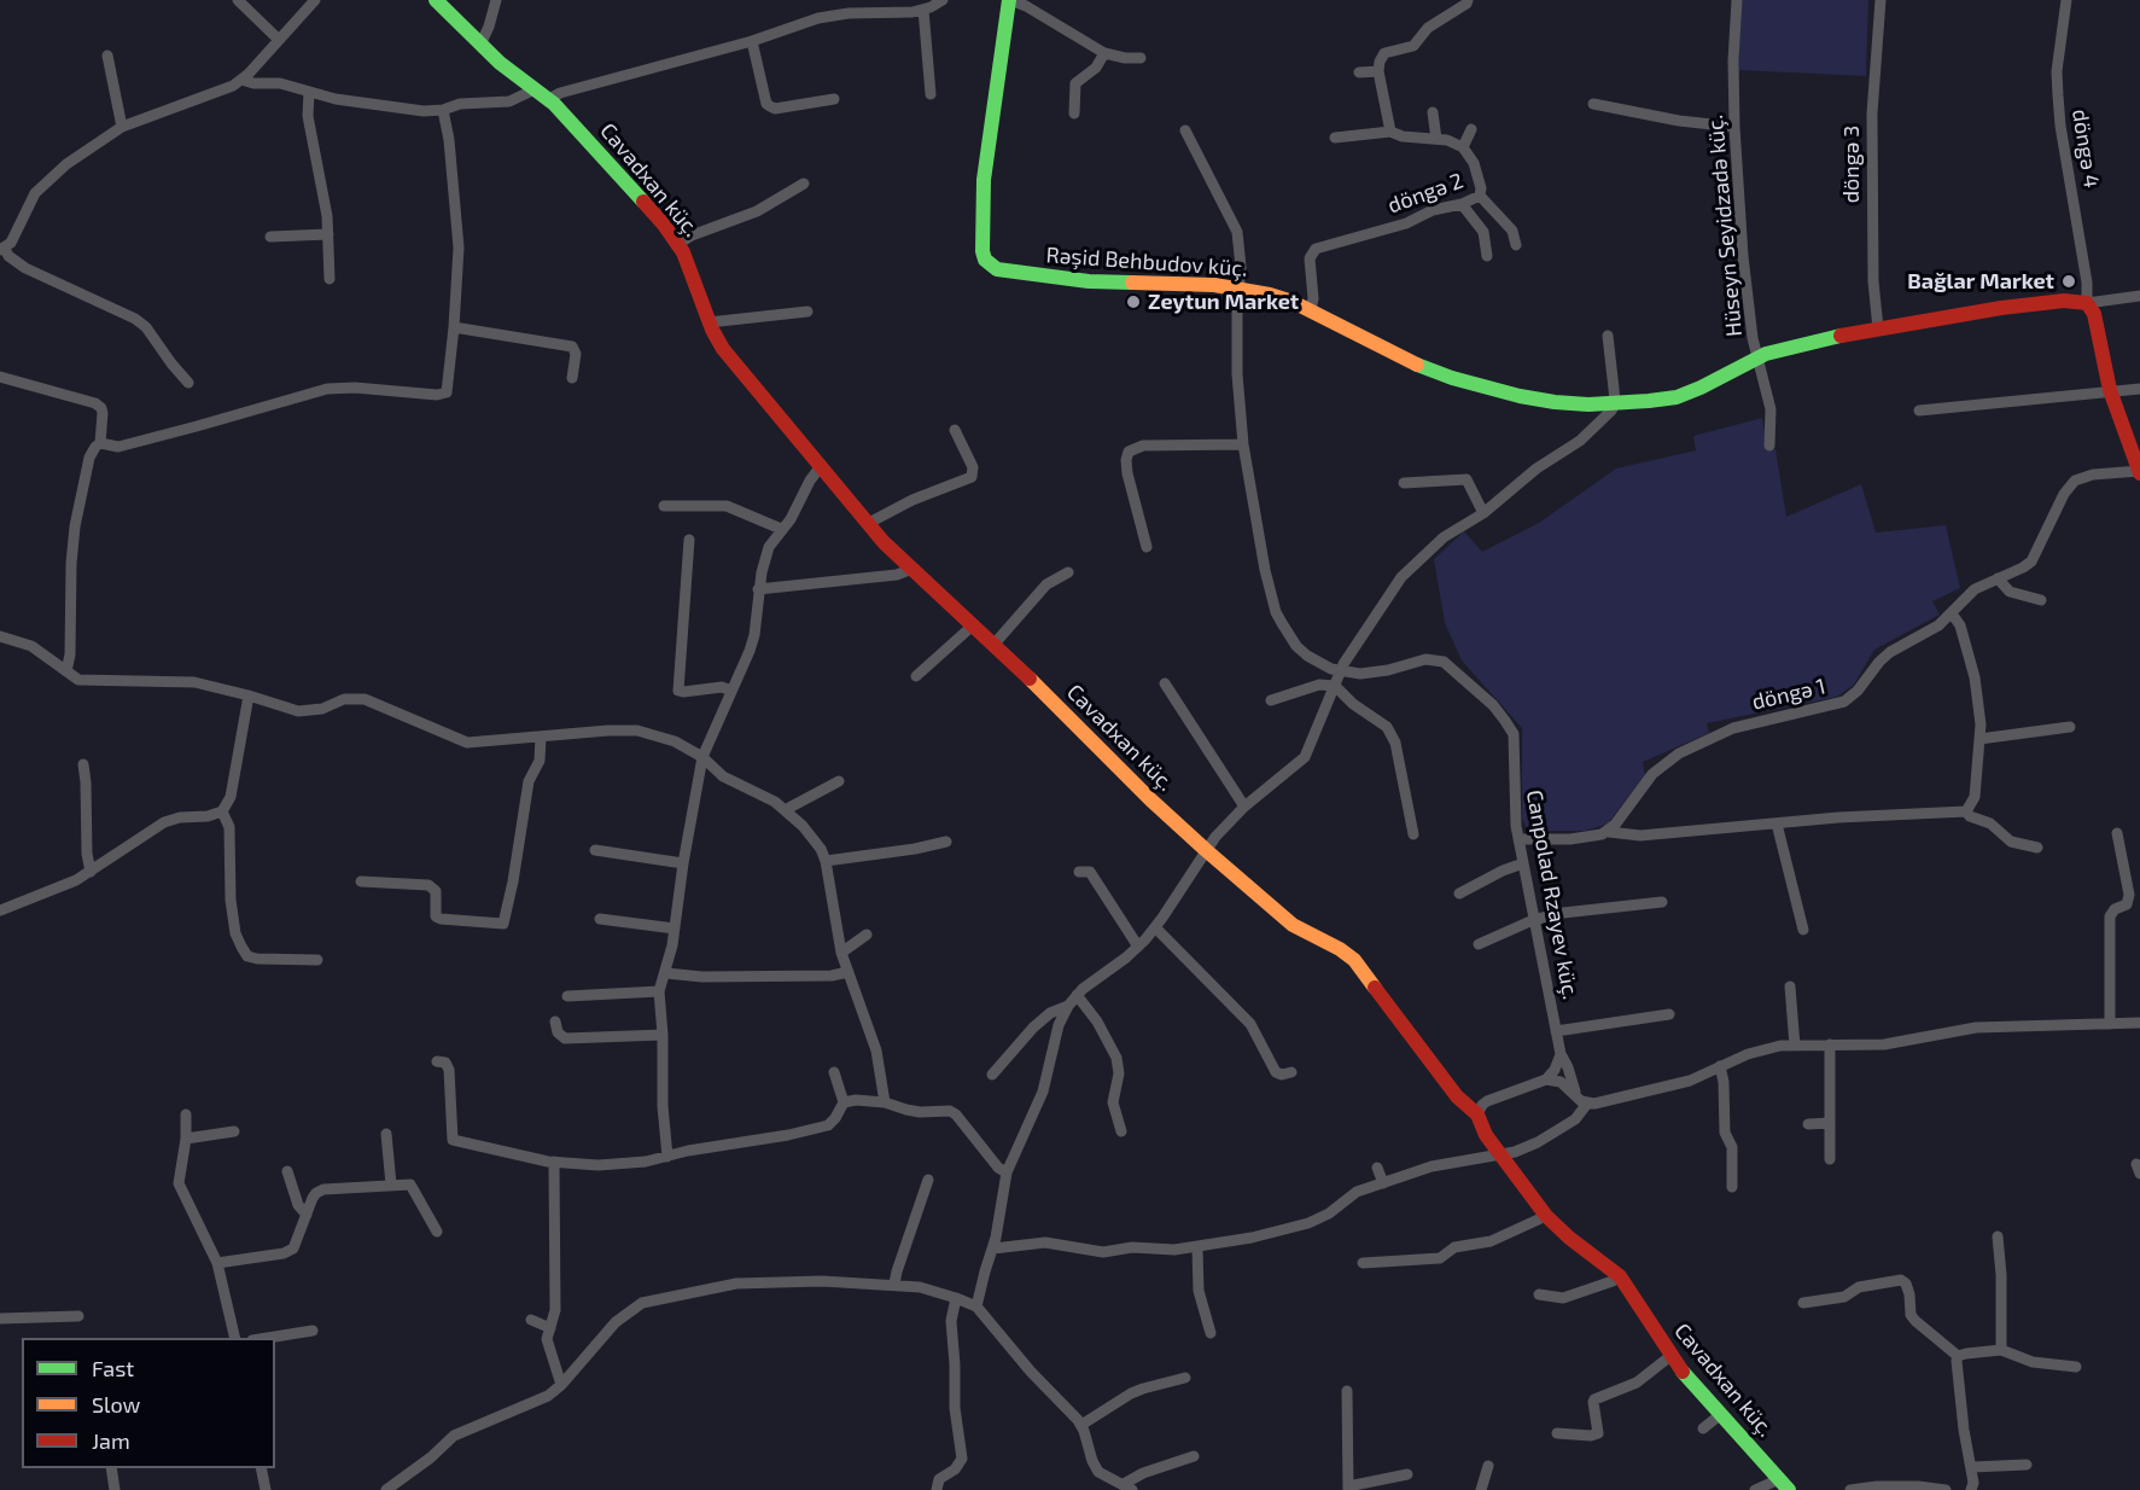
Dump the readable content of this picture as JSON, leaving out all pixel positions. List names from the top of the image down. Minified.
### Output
{"streets":{"street":["döngə 4","döngə 3","Cavadxan küç.","döngə 2","Hüseyn Seyidzadə küç.","Rəşid Behbudov küç.","döngə 1","Canpolad Rzayev küç."]},"crossings":[["döngə 4","Rəşid Behbudov küç."],["döngə 3","Rəşid Behbudov küç."],["döngə 2","Rəşid Behbudov küç."],["Hüseyn Seyidzadə küç.","Rəşid Behbudov küç."],["Rəşid Behbudov küç.","Canpolad Rzayev küç."]],"places":["Bağlar Market","Zeytun Market"],"legend":["Fast","Slow","Jam"]}
